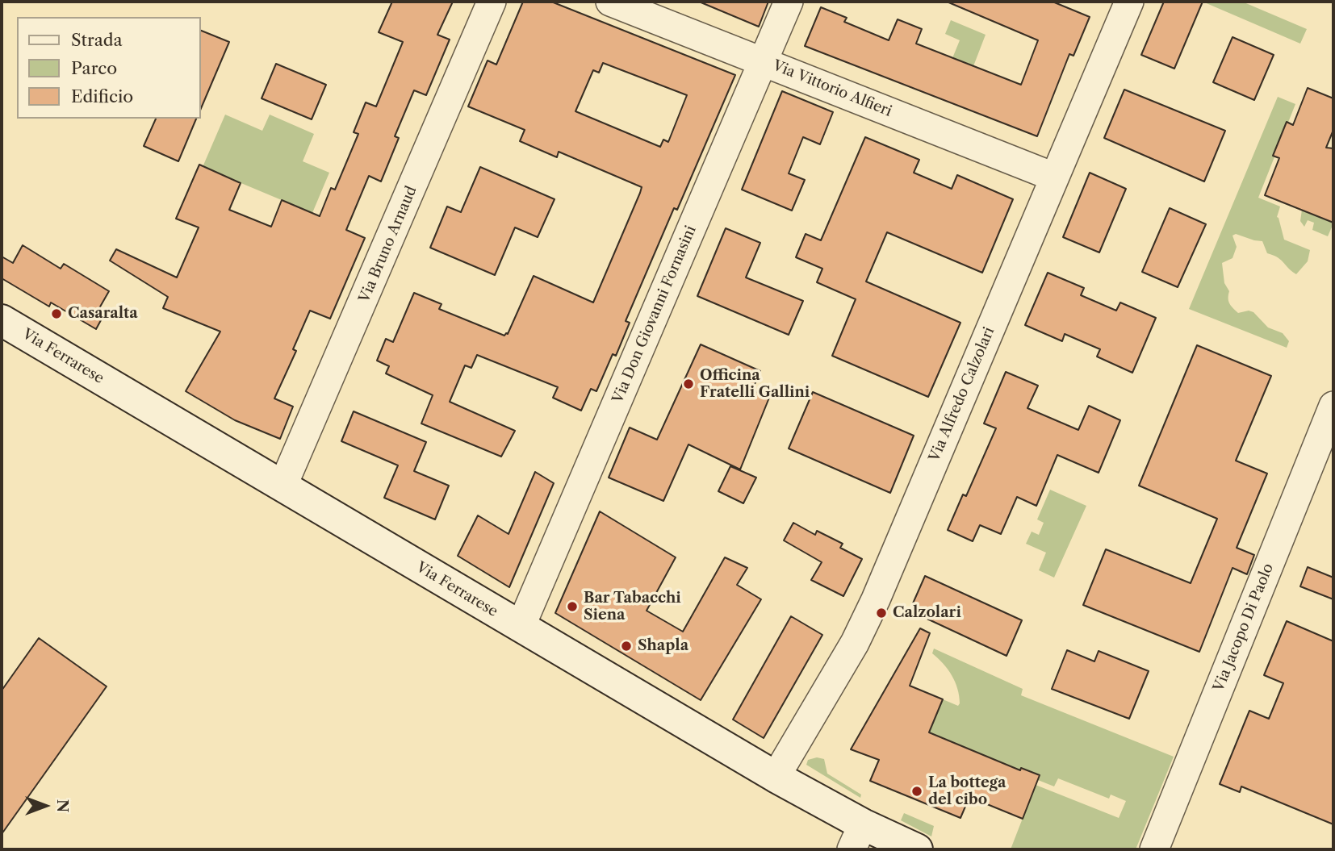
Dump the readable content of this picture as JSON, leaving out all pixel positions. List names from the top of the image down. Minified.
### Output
{"streets":{"main road":["Via Ferrarese"],"street":["Via Vittorio Alfieri","Via Bruno Arnaud","Via Don Giovanni Fornasini","Via Alfredo Calzolari","Via Jacopo Di Paolo"]},"crossings":[["Via Vittorio Alfieri","Via Don Giovanni Fornasini"],["Via Vittorio Alfieri","Via Alfredo Calzolari"],["Via Bruno Arnaud","Via Ferrarese"],["Via Don Giovanni Fornasini","Via Ferrarese"],["Via Ferrarese","Via Alfredo Calzolari"]],"places":["Casaralta","Officina Fratelli Gallini","Bar Tabacchi Siena","Calzolari","Shapla","La bottega del cibo"],"legend":["Strada","Parco","Edificio"],"north":"right"}
